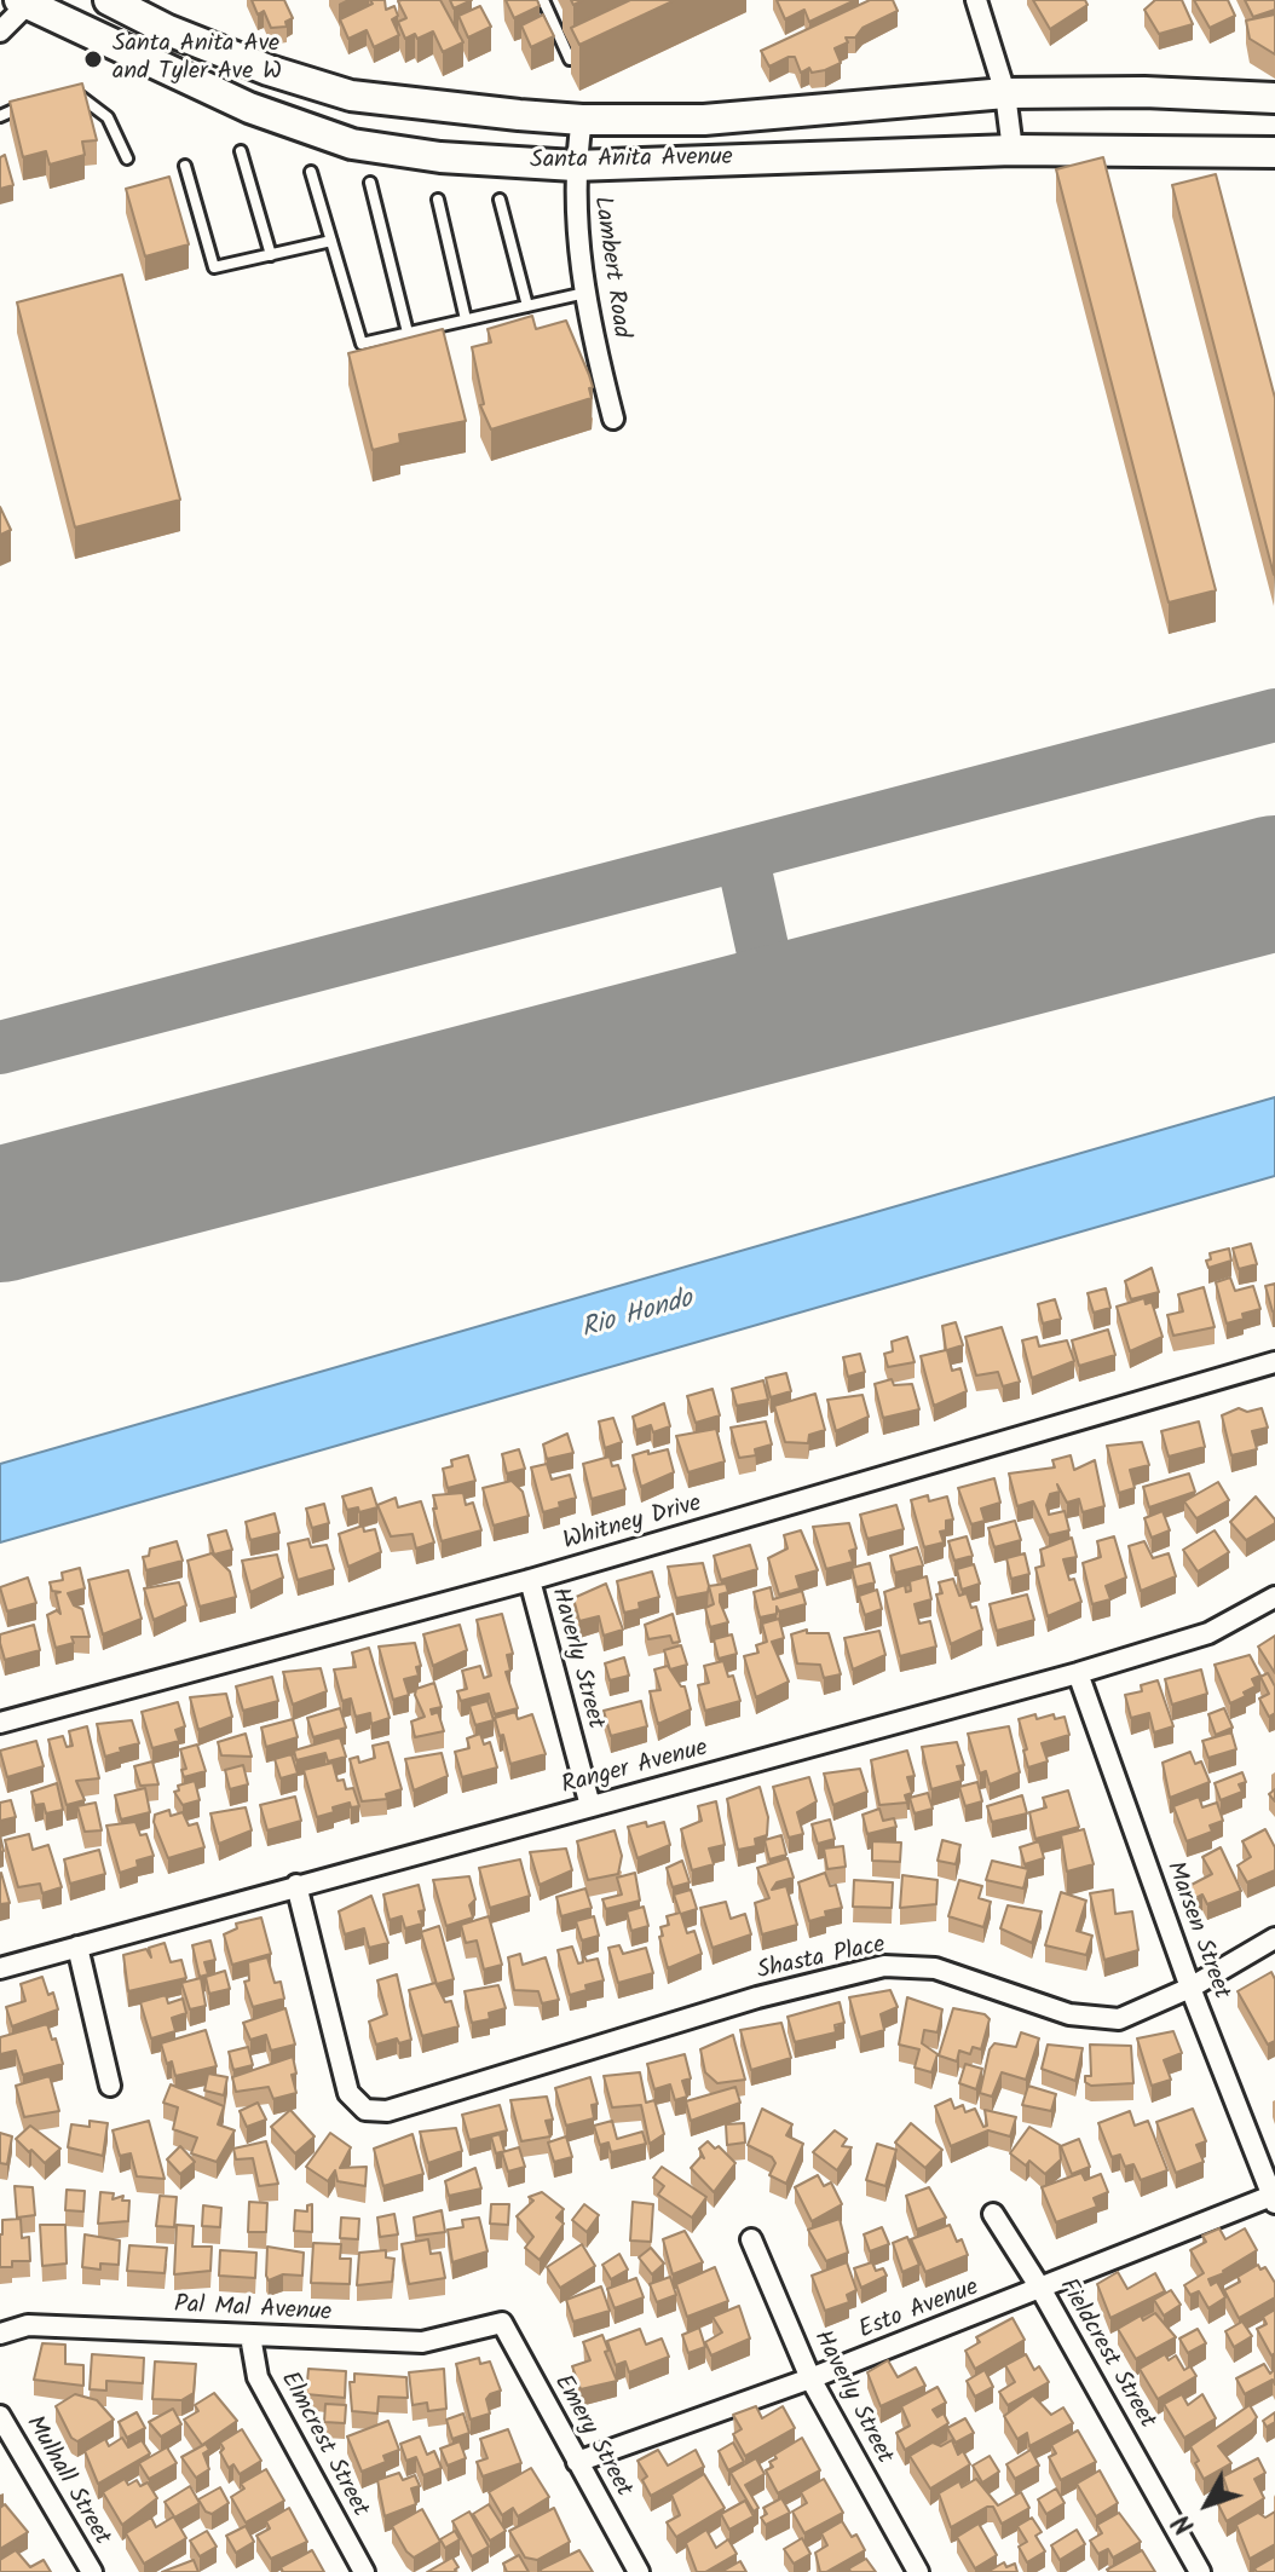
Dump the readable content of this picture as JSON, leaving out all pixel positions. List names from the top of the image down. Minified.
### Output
{"streets":{"main road":["Santa Anita Avenue"],"street":["Lambert Road","Whitney Drive","Haverly Street","Ranger Avenue","Marsen Street","Shasta Place","Pal Mal Avenue","Esto Avenue","Fieldcrest Street","Emery Street","Elmcrest Street","Mulhall Street"]},"crossings":[["Santa Anita Avenue","Lambert Road"],["Whitney Drive","Haverly Street"],["Haverly Street","Ranger Avenue"],["Haverly Street","Esto Avenue"],["Ranger Avenue","Marsen Street"],["Ranger Avenue","Shasta Place"],["Marsen Street","Shasta Place"],["Marsen Street","Esto Avenue"],["Pal Mal Avenue","Emery Street"],["Pal Mal Avenue","Elmcrest Street"],["Esto Avenue","Fieldcrest Street"],["Esto Avenue","Emery Street"]],"water":["Rio Hondo"],"places":["Santa Anita Ave and Tyler Ave W"],"north":"bottom left"}
